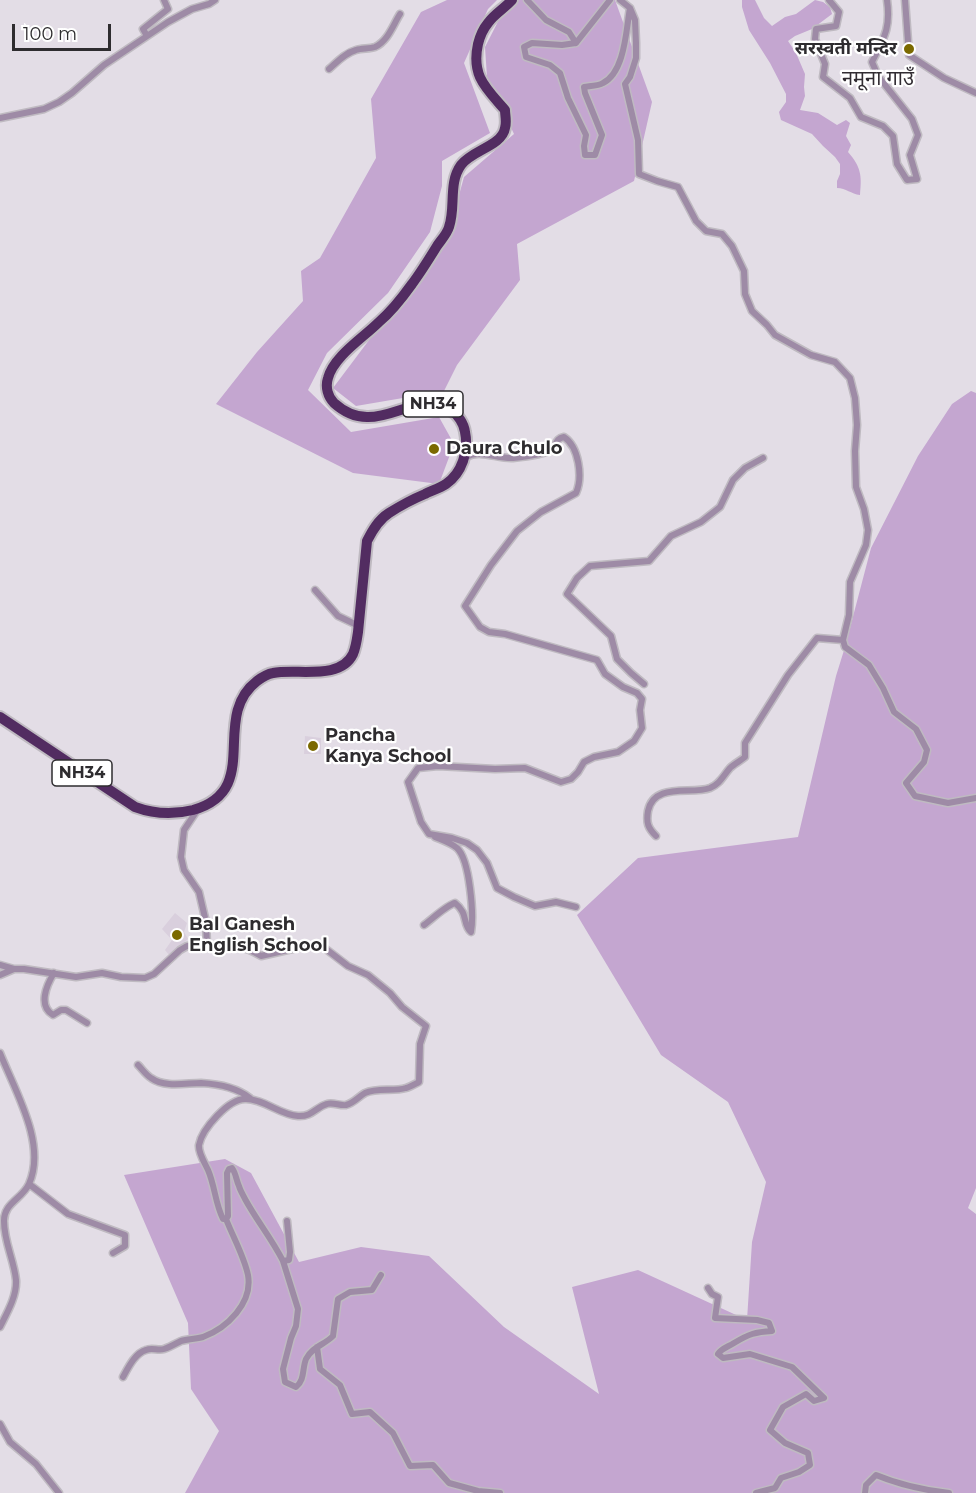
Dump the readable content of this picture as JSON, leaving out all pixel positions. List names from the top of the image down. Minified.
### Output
{"streets":{"highway":["NH34"]},"districts":["नमूना गाउँ"],"places":["सरस्वती मन्दिर","Daura Chulo","Pancha Kanya School","Bal Ganesh English School"],"scale_bar":"100 m"}
